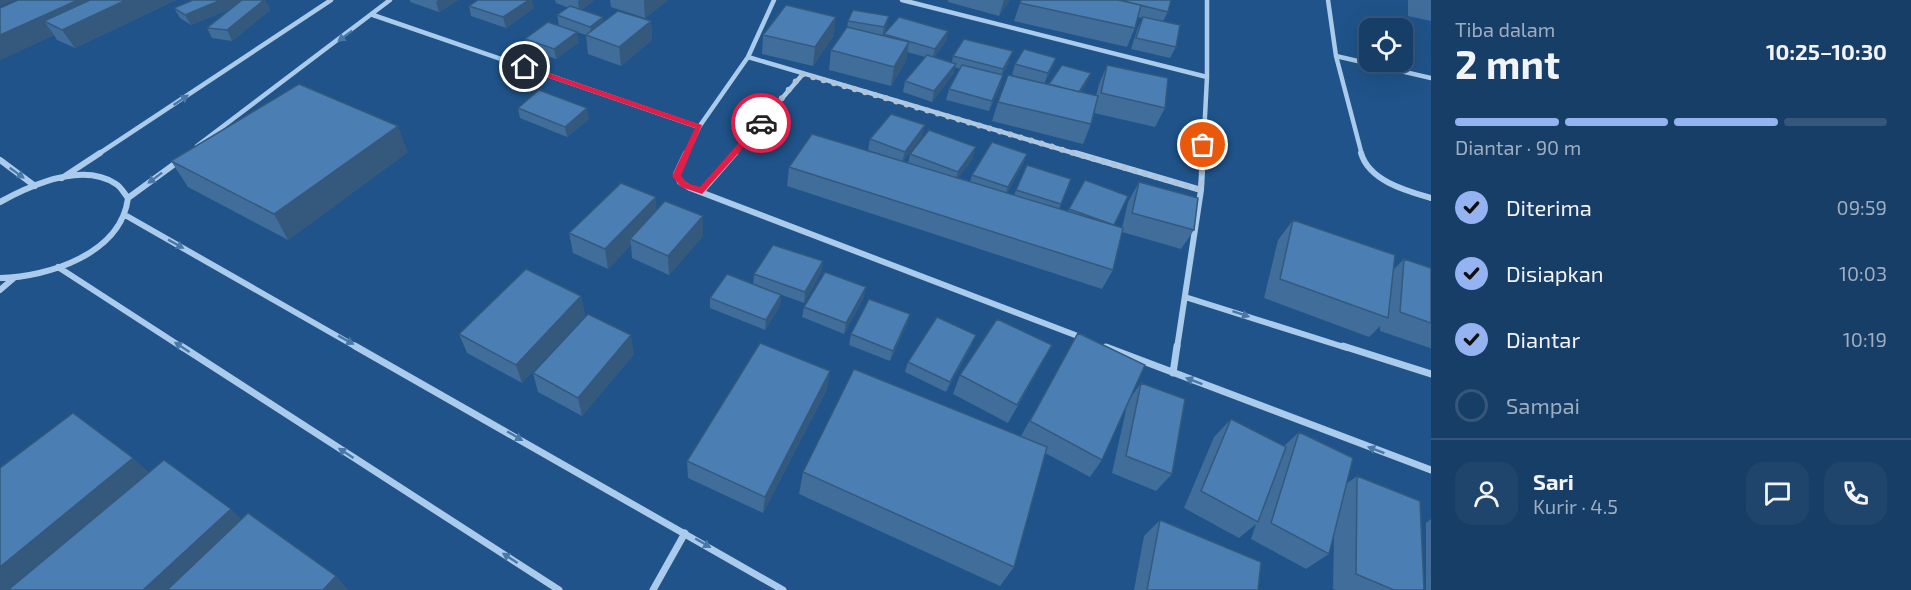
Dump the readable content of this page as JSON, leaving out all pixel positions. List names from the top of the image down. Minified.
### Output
{"page":{"heading":["2 mnt","Tiba dalam","10:25–10:30"],"panel":["Sari","Kurir · 4.5"],"bar":"Diantar · 90 m","list":[["Diterima","09:59"],["Disiapkan","10:03"],["Diantar","10:19"],"Sampai"]}}
